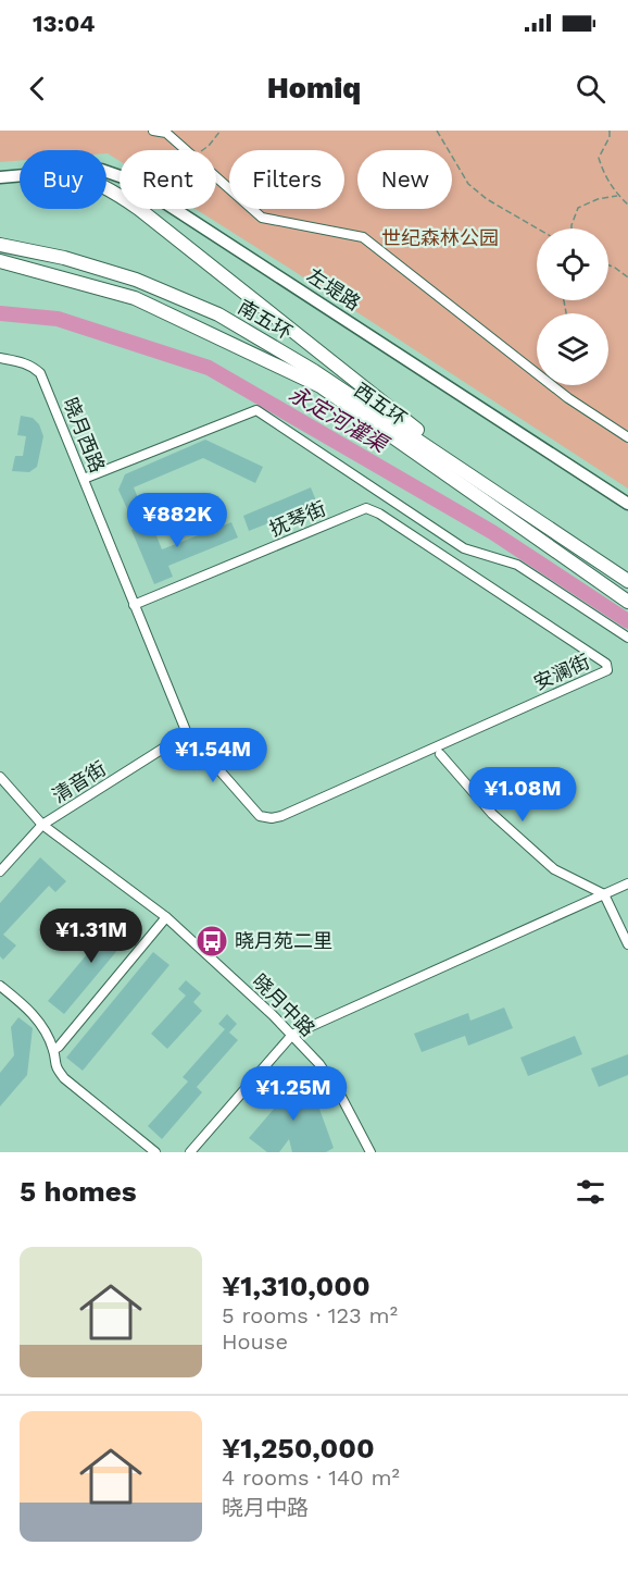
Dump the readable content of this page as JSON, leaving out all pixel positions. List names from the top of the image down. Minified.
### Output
{"streets":{"highway":["南五环","西五环"],"main road":["左堤路"],"street":["晓月西路","抚琴街","安澜街","清音街","晓月中路"]},"crossings":[["晓月西路","抚琴街"],["晓月西路","安澜街"],["晓月西路","清音街"],["抚琴街","安澜街"],["清音街","晓月中路"]],"water":["永定河灌渠"],"parks":["世纪森林公园"],"places":{"bus stop":["晓月苑二里"]},"page":{"status":"13:04","header":"Homiq","chip":["Buy","Rent","Filters","New"],"price":["¥882K","¥1.54M","¥1.08M","¥1.31M","¥1.25M"],"heading":"5 homes","list":[{"name":"¥1,310,000","note":"5 rooms · 123 m² · House"},{"name":"¥1,250,000","note":"4 rooms · 140 m² · 晓月中路"}]}}
